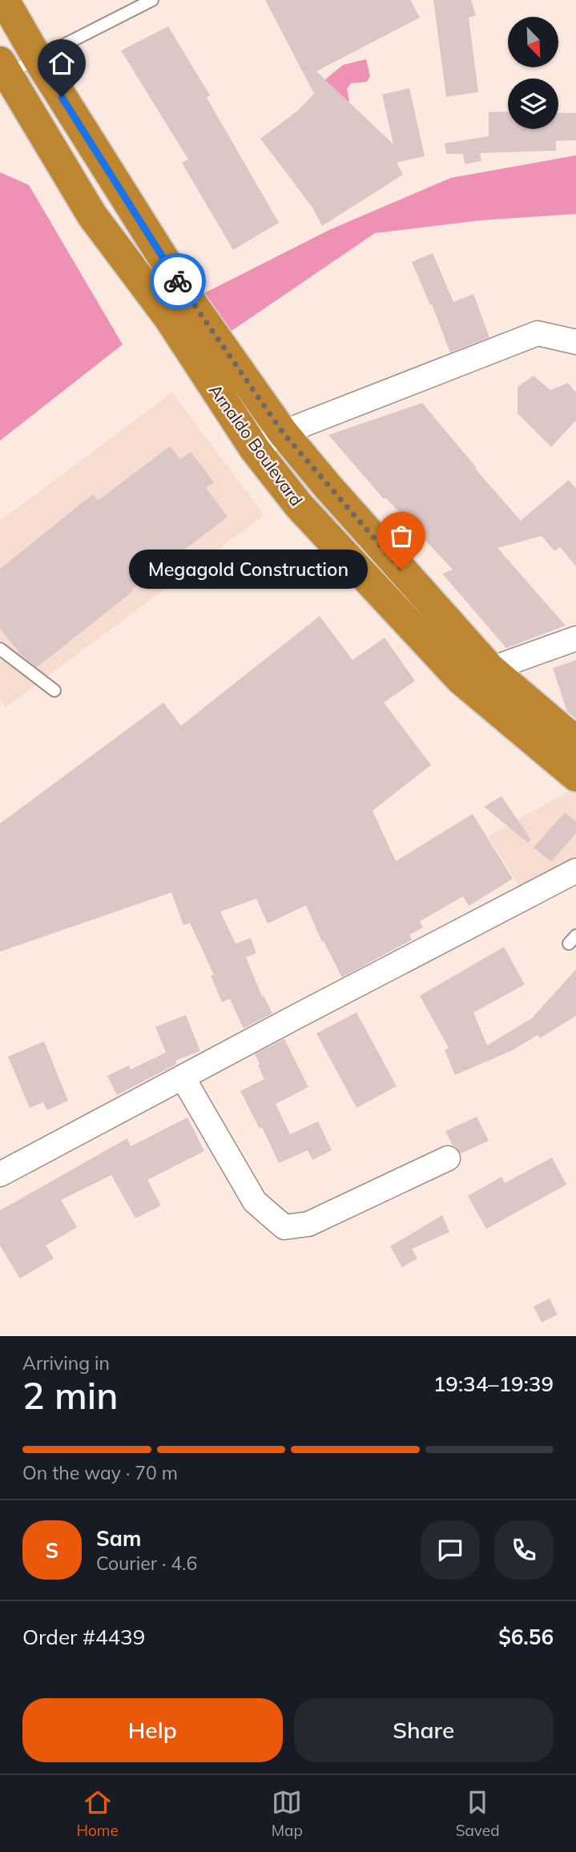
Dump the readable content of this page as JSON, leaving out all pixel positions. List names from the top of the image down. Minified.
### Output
{"streets":{"highway":["Arnaldo Boulevard"]},"places":["Megagold Construction"],"north":"bottom right","page":{"bubble":"Megagold Construction","heading":["2 min","Arriving in","19:34–19:39"],"panel":["Sam","Courier · 4.6","Order #4439","$6.56"],"bar":"On the way · 70 m","round":"S","buttons":["Help","Share"],"tabs":["Home","Map","Saved"]}}
